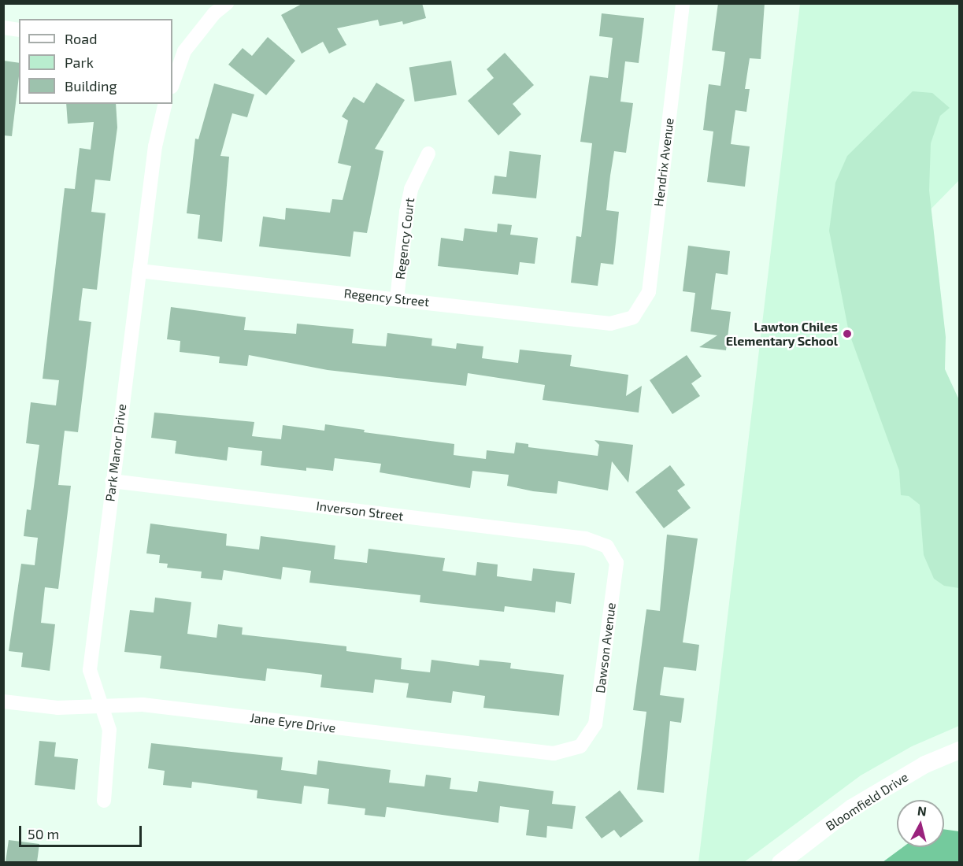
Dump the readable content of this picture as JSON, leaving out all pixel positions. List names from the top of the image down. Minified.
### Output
{"streets":{"street":["Hendrix Avenue","Regency Court","Regency Street","Park Manor Drive","Inverson Street","Dawson Avenue","Jane Eyre Drive","Bloomfield Drive"]},"crossings":[["Hendrix Avenue","Regency Street"],["Regency Court","Regency Street"],["Regency Street","Park Manor Drive"],["Park Manor Drive","Inverson Street"],["Park Manor Drive","Jane Eyre Drive"],["Inverson Street","Dawson Avenue"],["Dawson Avenue","Jane Eyre Drive"]],"places":["Lawton Chiles Elementary School"],"legend":["Road","Park","Building"],"scale_bar":"50 m","north":"top"}
